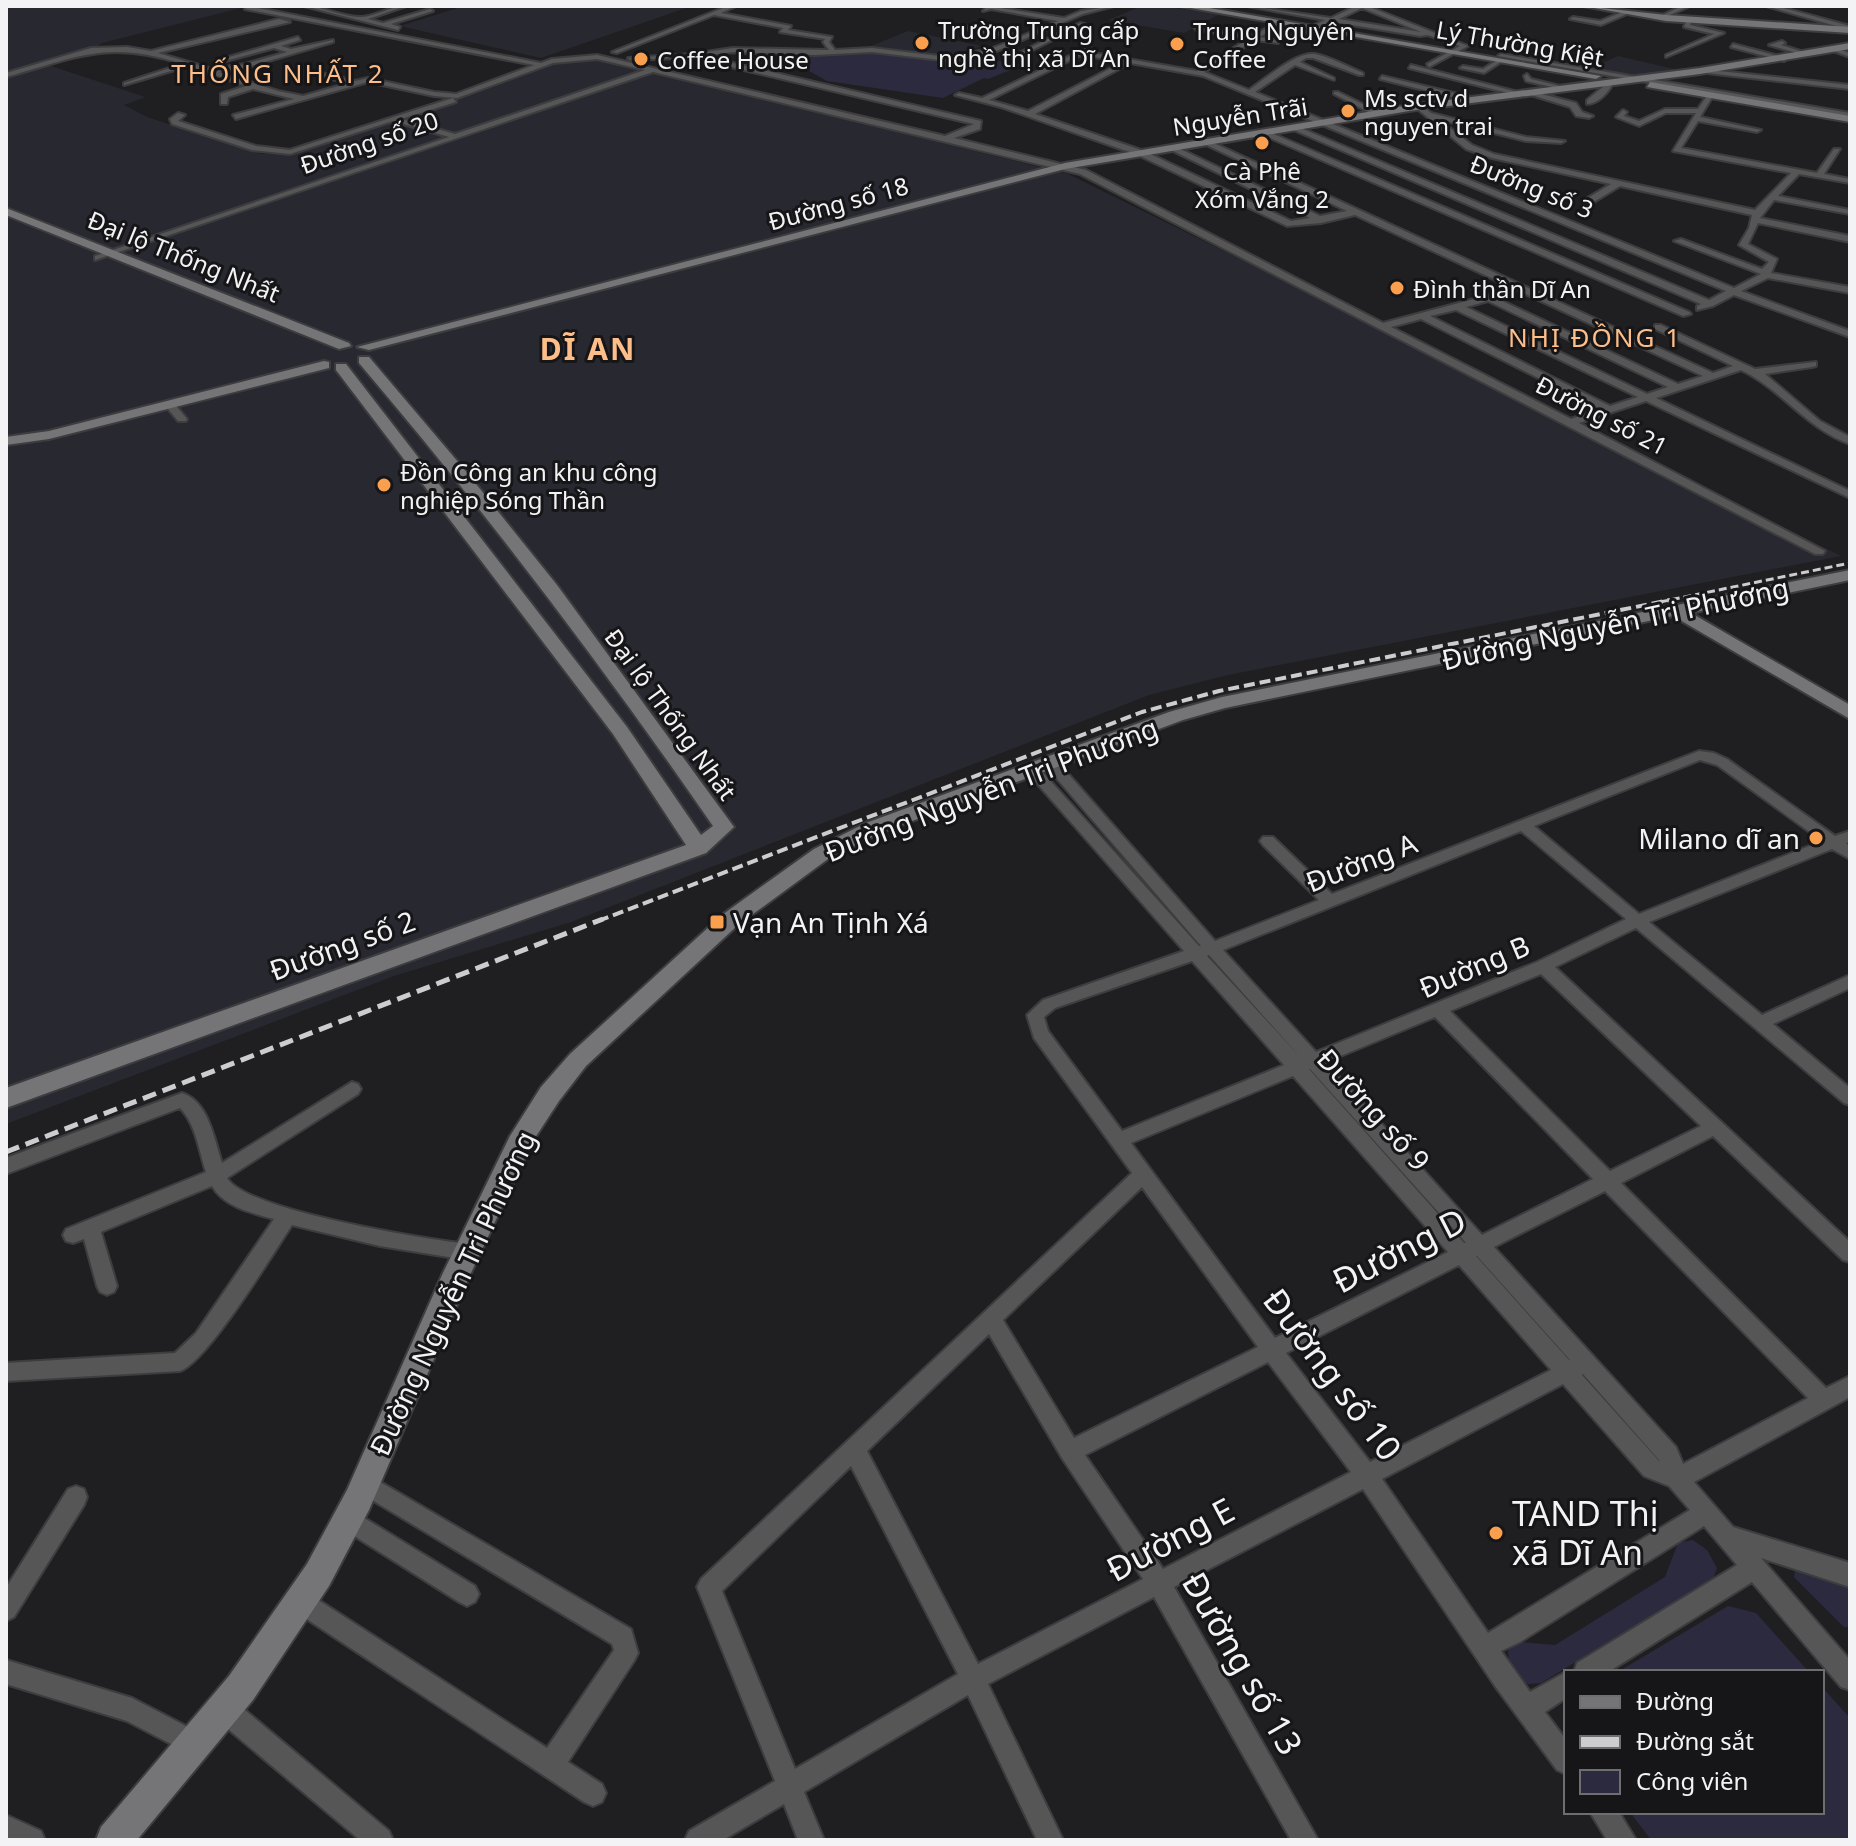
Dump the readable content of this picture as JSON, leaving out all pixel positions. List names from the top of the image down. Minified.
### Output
{"streets":{"street":["Lý Thường Kiệt","Nguyễn Trãi","Đường số 20","Đường số 3","Đường số 18","Đại lộ Thống Nhất","Đường số 21","Đường Nguyễn Tri Phương","Đường A","Đường số 2","Đường B","Đường số 9","Đường D","Đường số 10","Đường E","Đường số 13"]},"crossings":[["Lý Thường Kiệt","Nguyễn Trãi"],["Nguyễn Trãi","Đường số 3"],["Nguyễn Trãi","Đường số 18"],["Nguyễn Trãi","Đường số 21"],["Đường số 20","Đại lộ Thống Nhất"],["Đường số 18","Đại lộ Thống Nhất"],["Đường số 18","Đường số 21"],["Đại lộ Thống Nhất","Đường số 2"],["Đường Nguyễn Tri Phương","Đường số 9"],["Đường A","Đường B"],["Đường A","Đường số 9"],["Đường A","Đường số 10"],["Đường B","Đường số 9"],["Đường B","Đường số 10"],["Đường số 9","Đường D"],["Đường số 9","Đường E"],["Đường D","Đường số 10"],["Đường D","Đường số 13"],["Đường số 10","Đường E"],["Đường E","Đường số 13"]],"districts":["THỐNG NHẤT 2","NHỊ ĐỒNG 1","DĨ AN"],"places":{"other":["Trường Trung cấp nghề thị xã Dĩ An","Trung Nguyên Coffee","Coffee House","Ms sctv d nguyen trai","Cà Phê Xóm Vắng 2","Đình thần Dĩ An","Đồn Công an khu công nghiệp Sóng Thần","Milano dĩ an","TAND Thị xã Dĩ An"],"transit":["Vạn An Tịnh Xá"]},"legend":["Đường","Đường sắt","Công viên"]}
